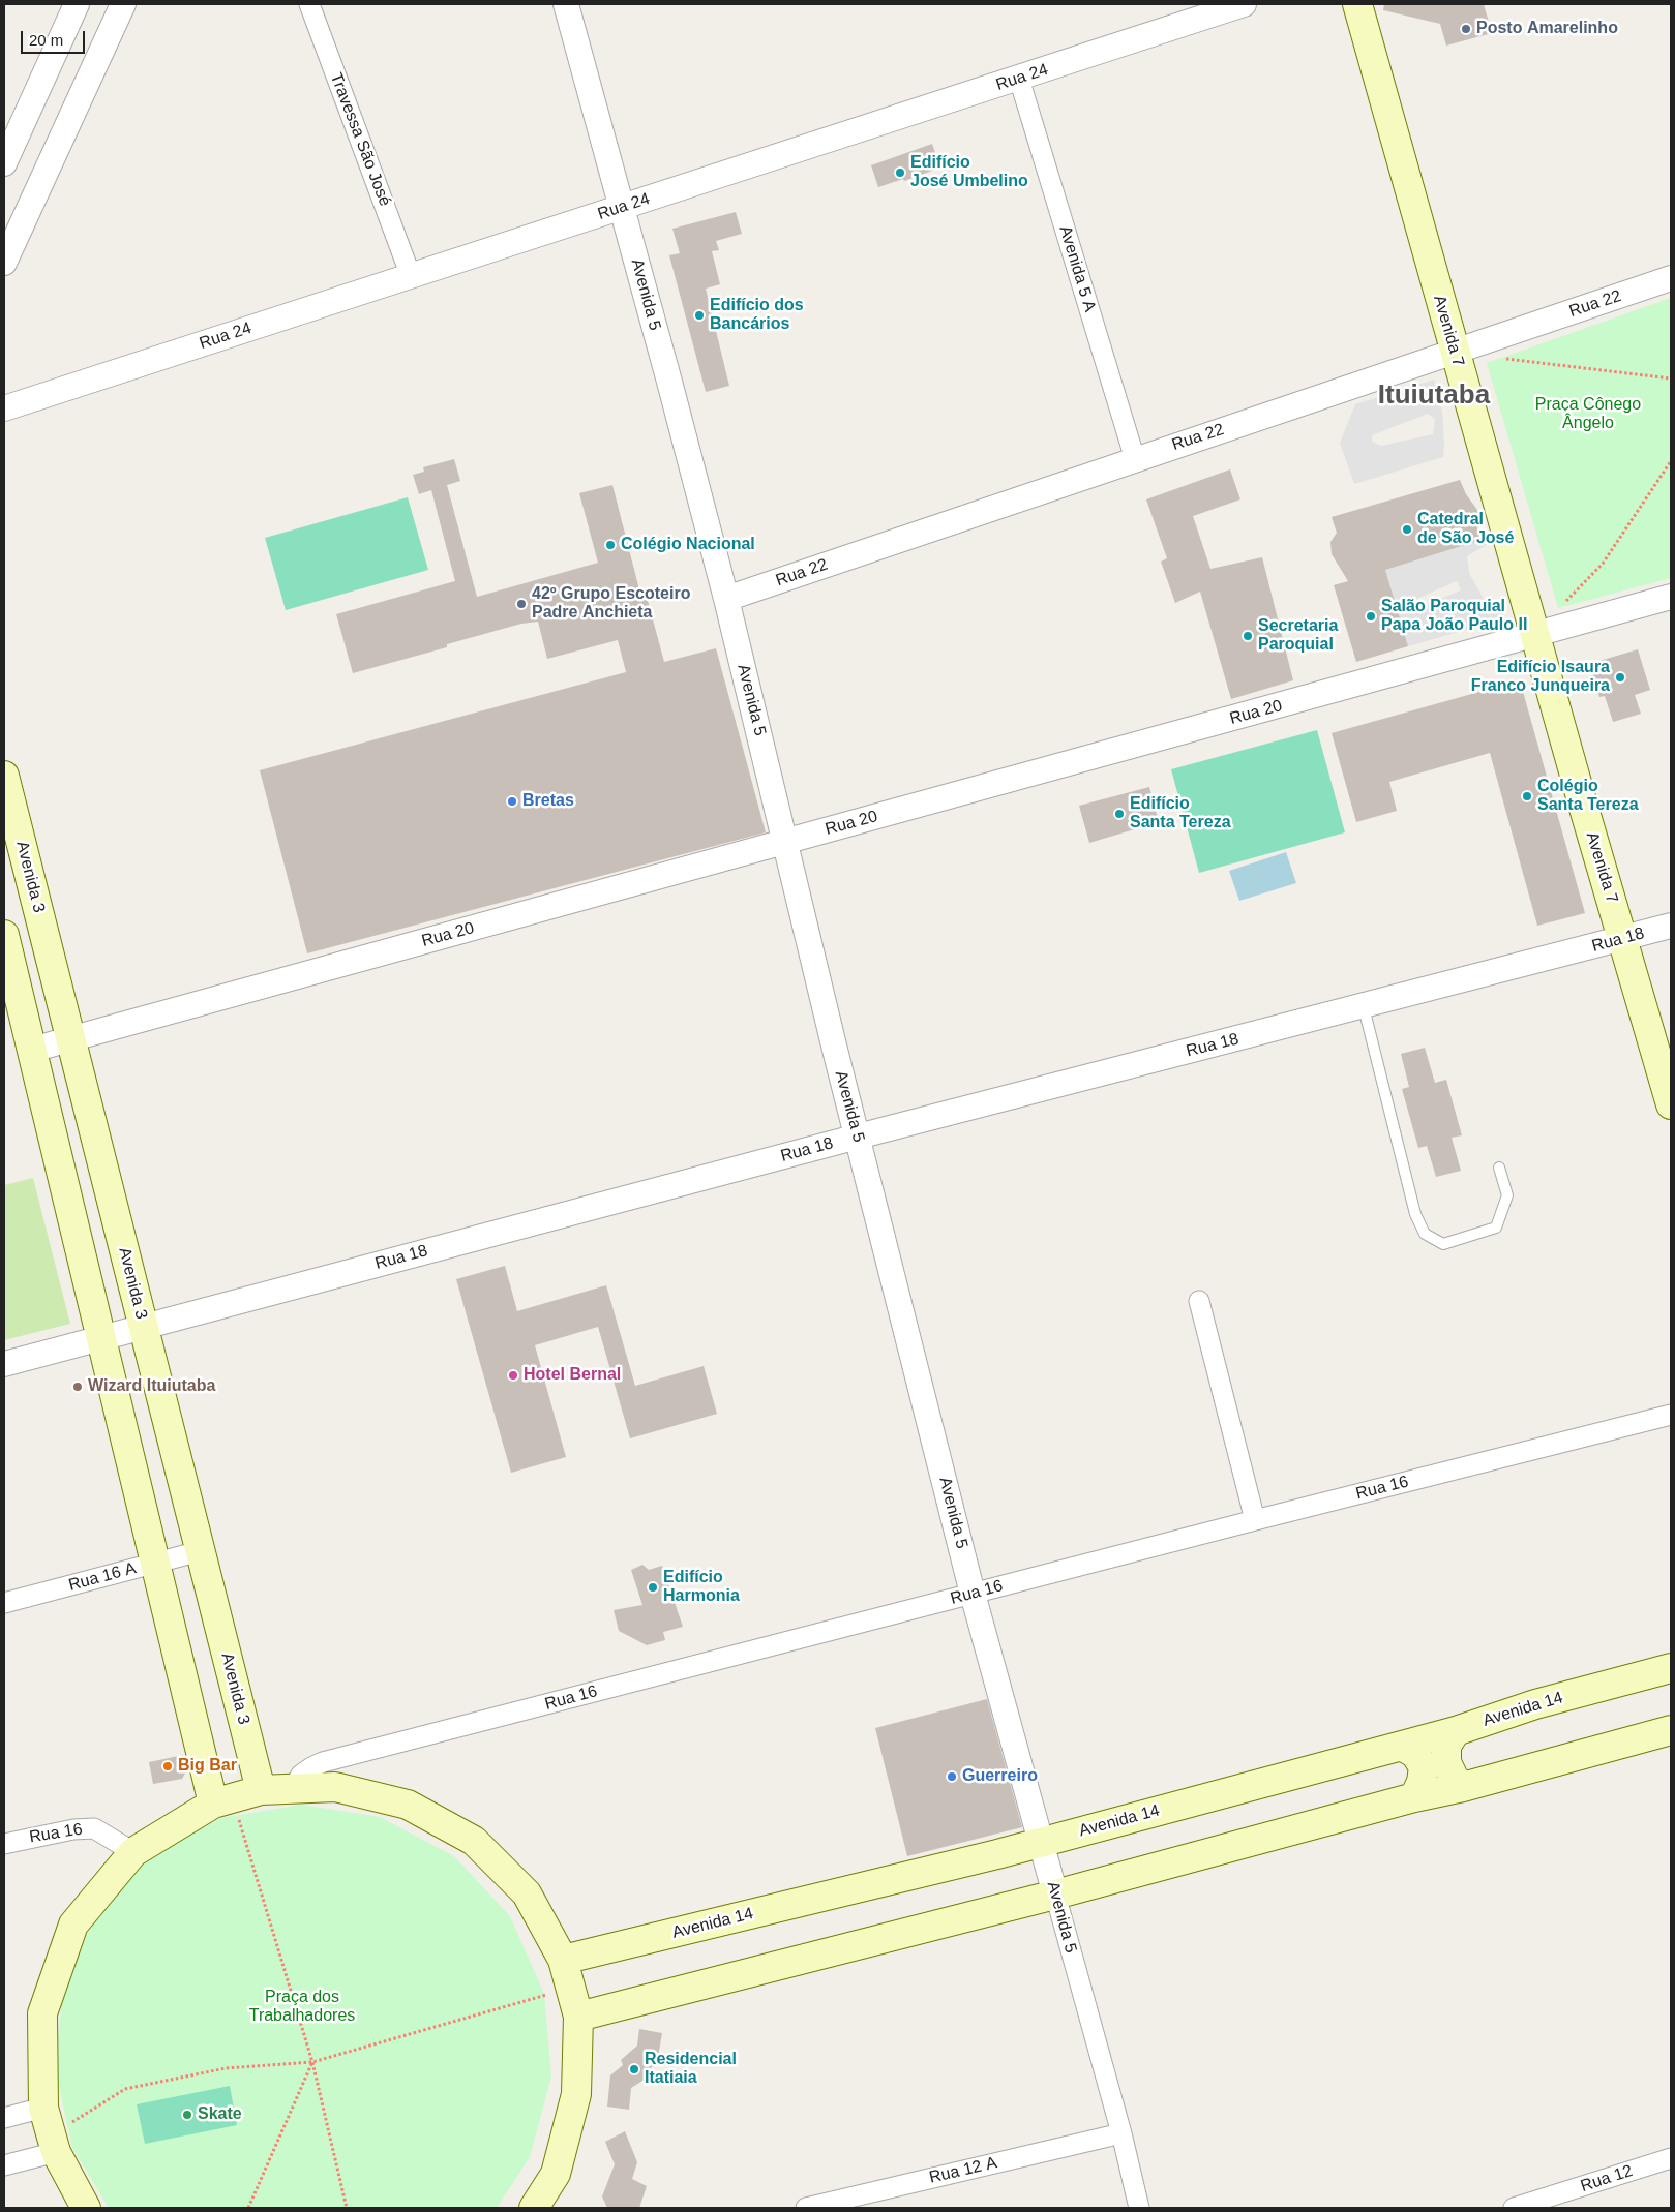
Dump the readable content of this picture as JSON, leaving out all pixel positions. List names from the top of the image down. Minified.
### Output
{"streets":{"main road":["Avenida 7","Avenida 3","Avenida 14"],"street":["Rua 24","Travessa São José","Avenida 5 A","Avenida 5","Rua 22","Rua 20","Rua 18","Rua 16","Rua 16 A","Rua 12 A","Rua 12"]},"crossings":[["Rua 24","Travessa São José"],["Rua 24","Avenida 5 A"],["Rua 24","Avenida 5"],["Avenida 5 A","Rua 22"],["Avenida 5","Rua 22"],["Avenida 5","Rua 20"],["Avenida 5","Rua 18"],["Avenida 5","Rua 16"],["Avenida 5","Avenida 14"],["Avenida 5","Rua 12 A"],["Rua 22","Avenida 7"],["Avenida 7","Rua 20"],["Avenida 7","Rua 18"],["Rua 20","Avenida 3"],["Avenida 3","Rua 18"],["Avenida 3","Rua 16 A"]],"districts":["Ituiutaba"],"parks":["Praça Cônego Ângelo","Praça dos Trabalhadores"],"places":["Posto Amarelinho","Edifício José Umbelino","Edifício dos Bancários","Catedral de São José","Colégio Nacional","42º Grupo Escoteiro Padre Anchieta","Salão Paroquial Papa João Paulo II","Secretaria Paroquial","Edifício Isaura Franco Junqueira","Colégio Santa Tereza","Bretas","Edifício Santa Tereza","Hotel Bernal","Wizard Ituiutaba","Edifício Harmonia","Big Bar","Guerreiro","Residencial Itatiaia","Skate"],"scale_bar":"20 m"}
